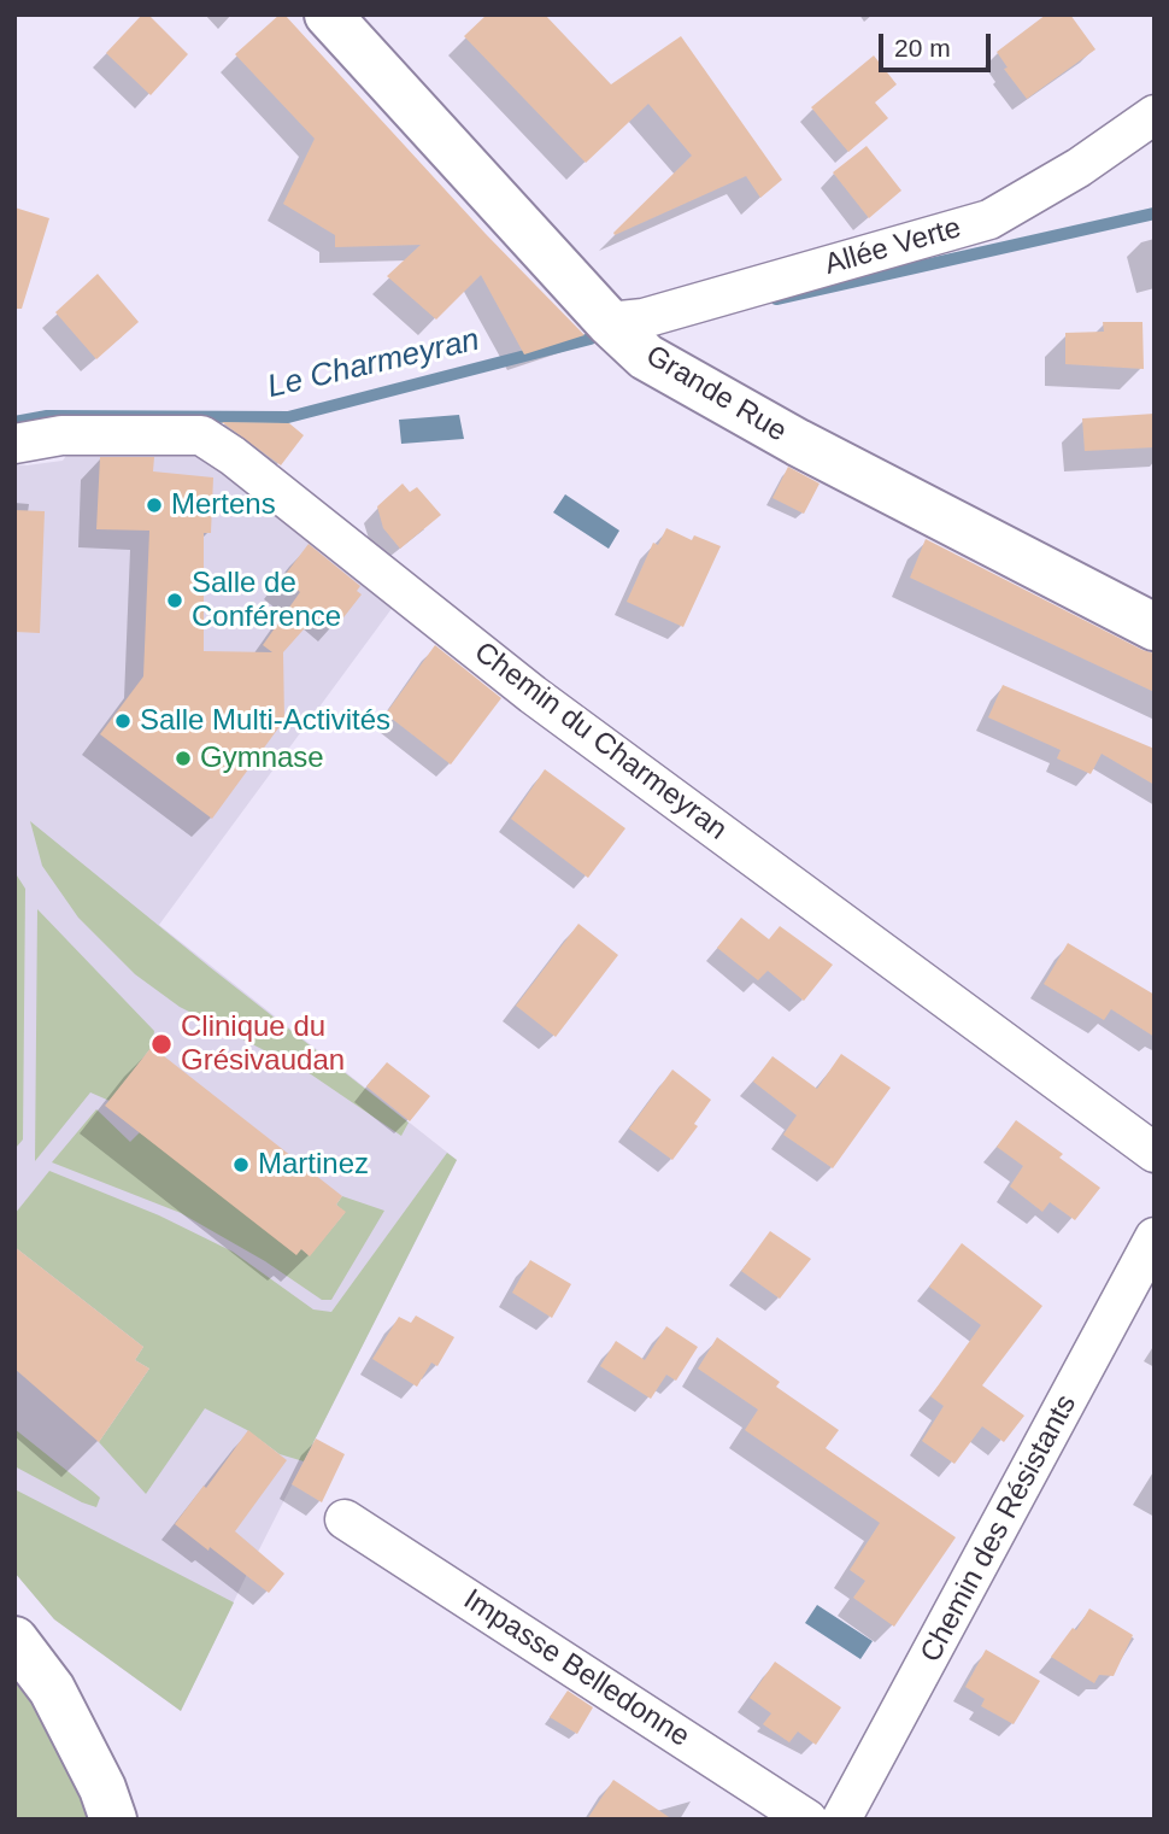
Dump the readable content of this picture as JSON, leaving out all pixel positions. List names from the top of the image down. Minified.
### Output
{"streets":{"street":["Allée Verte","Grande Rue","Chemin du Charmeyran","Chemin des Résistants","Impasse Belledonne"]},"crossings":[["Allée Verte","Grande Rue"]],"water":["Le Charmeyran"],"places":["Mertens","Salle de Conférence","Salle Multi-Activités","Gymnase","Clinique du Grésivaudan","Martinez"],"scale_bar":"20 m"}
